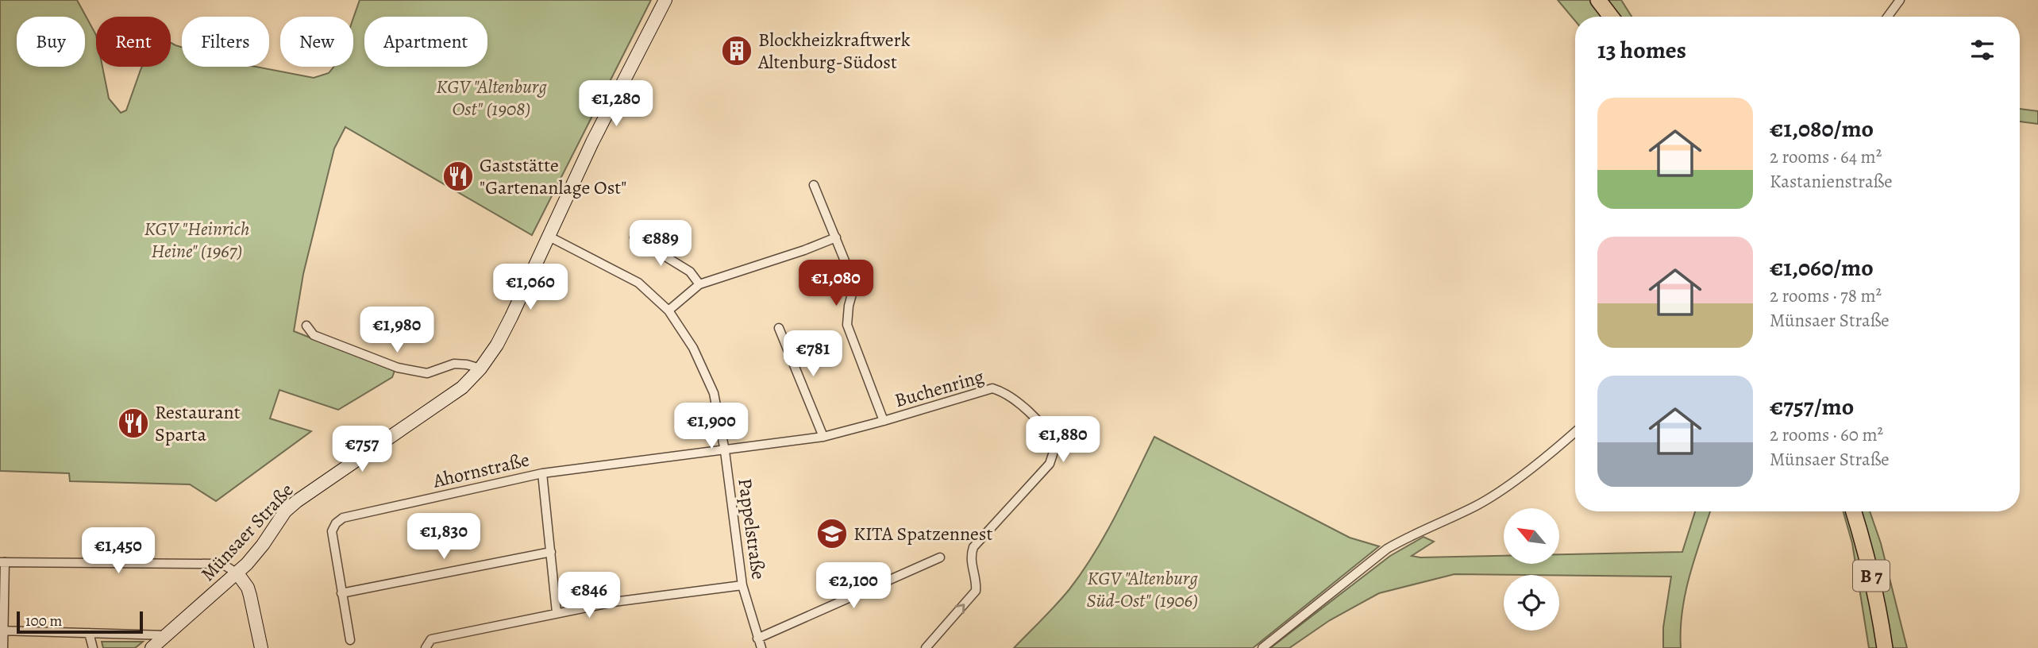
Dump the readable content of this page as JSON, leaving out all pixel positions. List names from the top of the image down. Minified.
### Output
{"streets":{"highway":["B 7"],"street":["Buchenring","Ahornstraße","Pappelstraße","Münsaer Straße"]},"crossings":[["Buchenring","Ahornstraße"],["Buchenring","Pappelstraße"],["Ahornstraße","Pappelstraße"],["Pappelstraße","Münsaer Straße"]],"parks":["KGV \"Altenburg Ost\" (1908)","KGV \"Heinrich Heine\" (1967)","KGV \"Altenburg Süd-Ost\" (1906)"],"places":{"building":["Blockheizkraftwerk Altenburg-Südost"],"restaurant":["Gaststätte \"Gartenanlage Ost\"","Restaurant Sparta"],"school or university":["KITA Spatzennest"]},"scale_bar":"100 m","north":"top left","page":{"chip":["Buy","Rent","Filters","New","Apartment"],"heading":"13 homes","price":["€1,280","€889","€1,080","€1,060","€1,980","€781","€1,900","€1,880","€757","€1,830","€1,450","€2,100","€846"],"list":[{"name":"€1,080/mo","note":"2 rooms · 64 m² · Kastanienstraße"},{"name":"€1,060/mo","note":"2 rooms · 78 m² · Münsaer Straße"},{"name":"€757/mo","note":"2 rooms · 60 m² · Münsaer Straße"}],"scale":"100 m"}}
